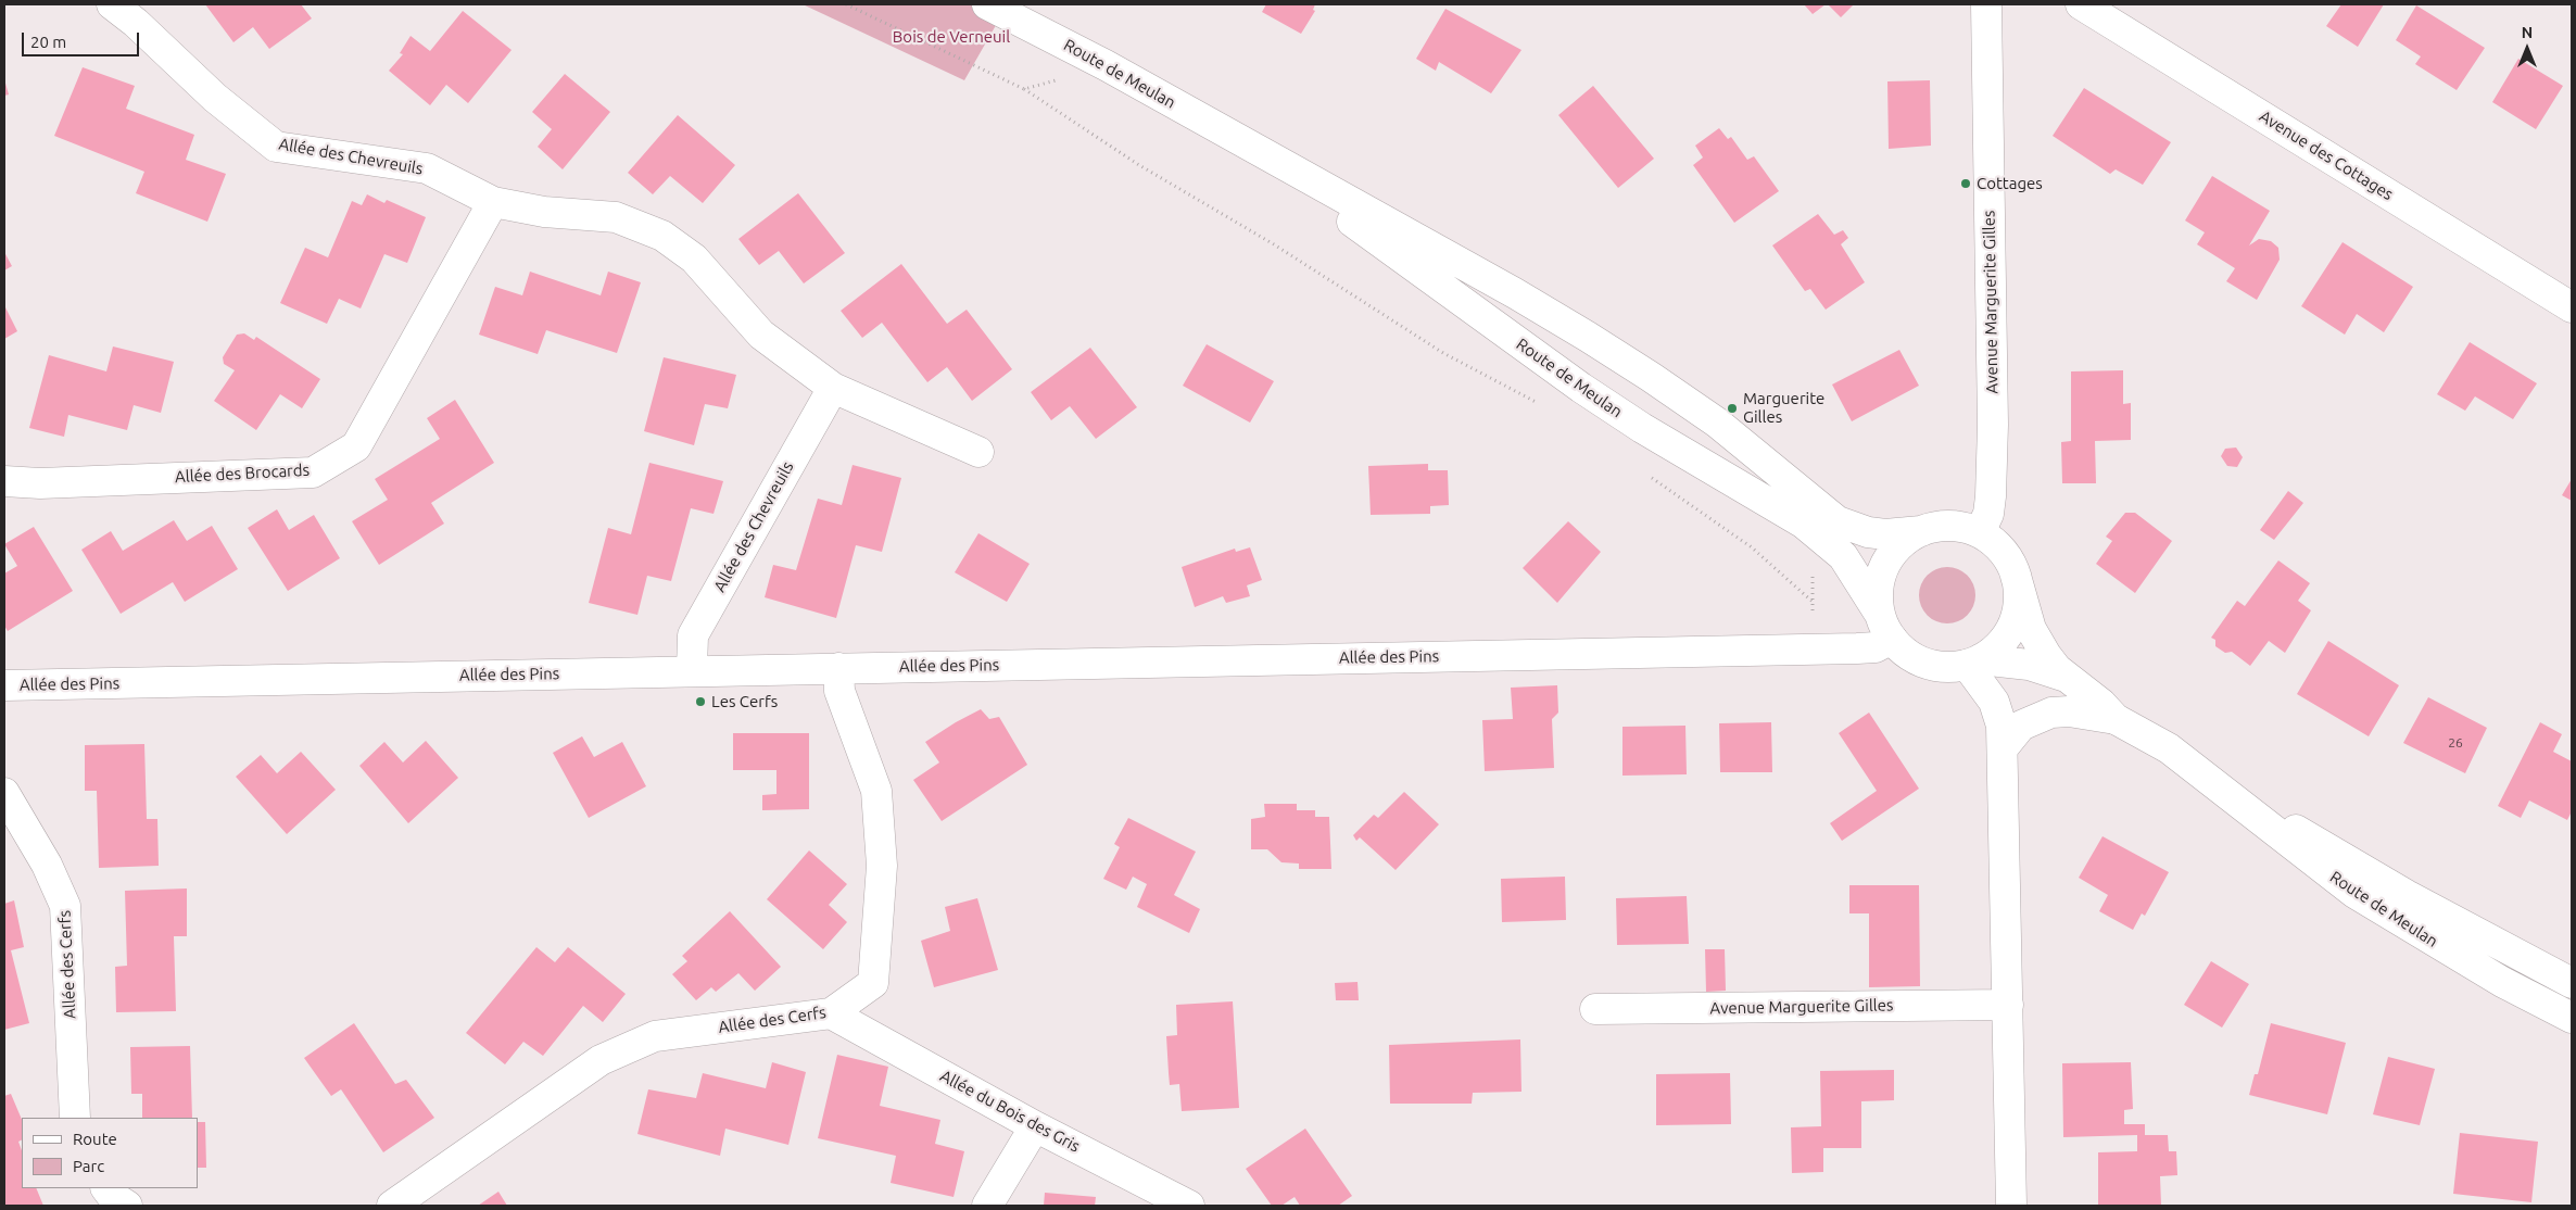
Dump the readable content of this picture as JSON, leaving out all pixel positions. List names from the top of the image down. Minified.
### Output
{"streets":{"street":["Route de Meulan","Avenue des Cottages","Allée des Chevreuils","Avenue Marguerite Gilles","Allée des Brocards","Allée des Pins","Allée des Cerfs","Allée du Bois des Gris"]},"crossings":[["Route de Meulan","Avenue Marguerite Gilles"],["Route de Meulan","Allée des Pins"],["Allée des Chevreuils","Allée des Brocards"],["Allée des Chevreuils","Allée des Pins"],["Avenue Marguerite Gilles","Allée des Pins"],["Allée des Pins","Allée des Cerfs"],["Allée des Cerfs","Allée du Bois des Gris"]],"parks":["Bois de Verneuil"],"places":["Cottages","Marguerite Gilles","Les Cerfs"],"house_numbers":["26"],"legend":["Route","Parc"],"scale_bar":"20 m","north":"top"}
